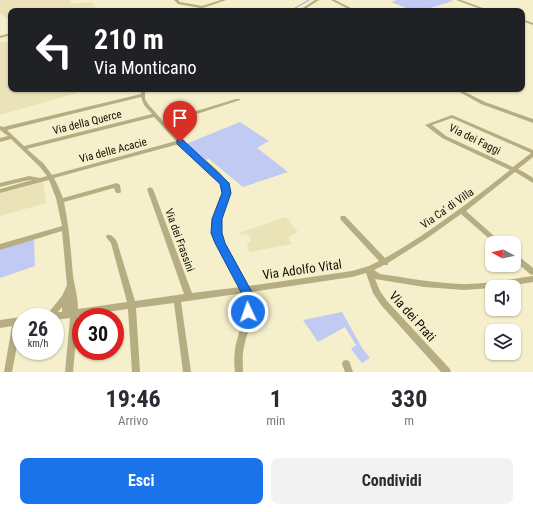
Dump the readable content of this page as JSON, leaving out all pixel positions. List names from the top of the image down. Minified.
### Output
{"streets":{"street":["Via della Querce","Via dei Faggi","Via delle Acacie","Via Ca' di Villa","Via dei Frassini","Via Adolfo Vital","Via dei Prati"]},"crossings":[["Via dei Faggi","Via Ca' di Villa"],["Via Ca' di Villa","Via Adolfo Vital"],["Via Ca' di Villa","Via dei Prati"],["Via dei Frassini","Via Adolfo Vital"],["Via Adolfo Vital","Via dei Prati"]],"north":"left","page":{"turn":["210 m","Via Monticano"],"speed":"26 km/h","limit":"30","eta":["19:46","Arrivo","1","min","330","m"],"buttons":["Esci","Condividi"]}}
